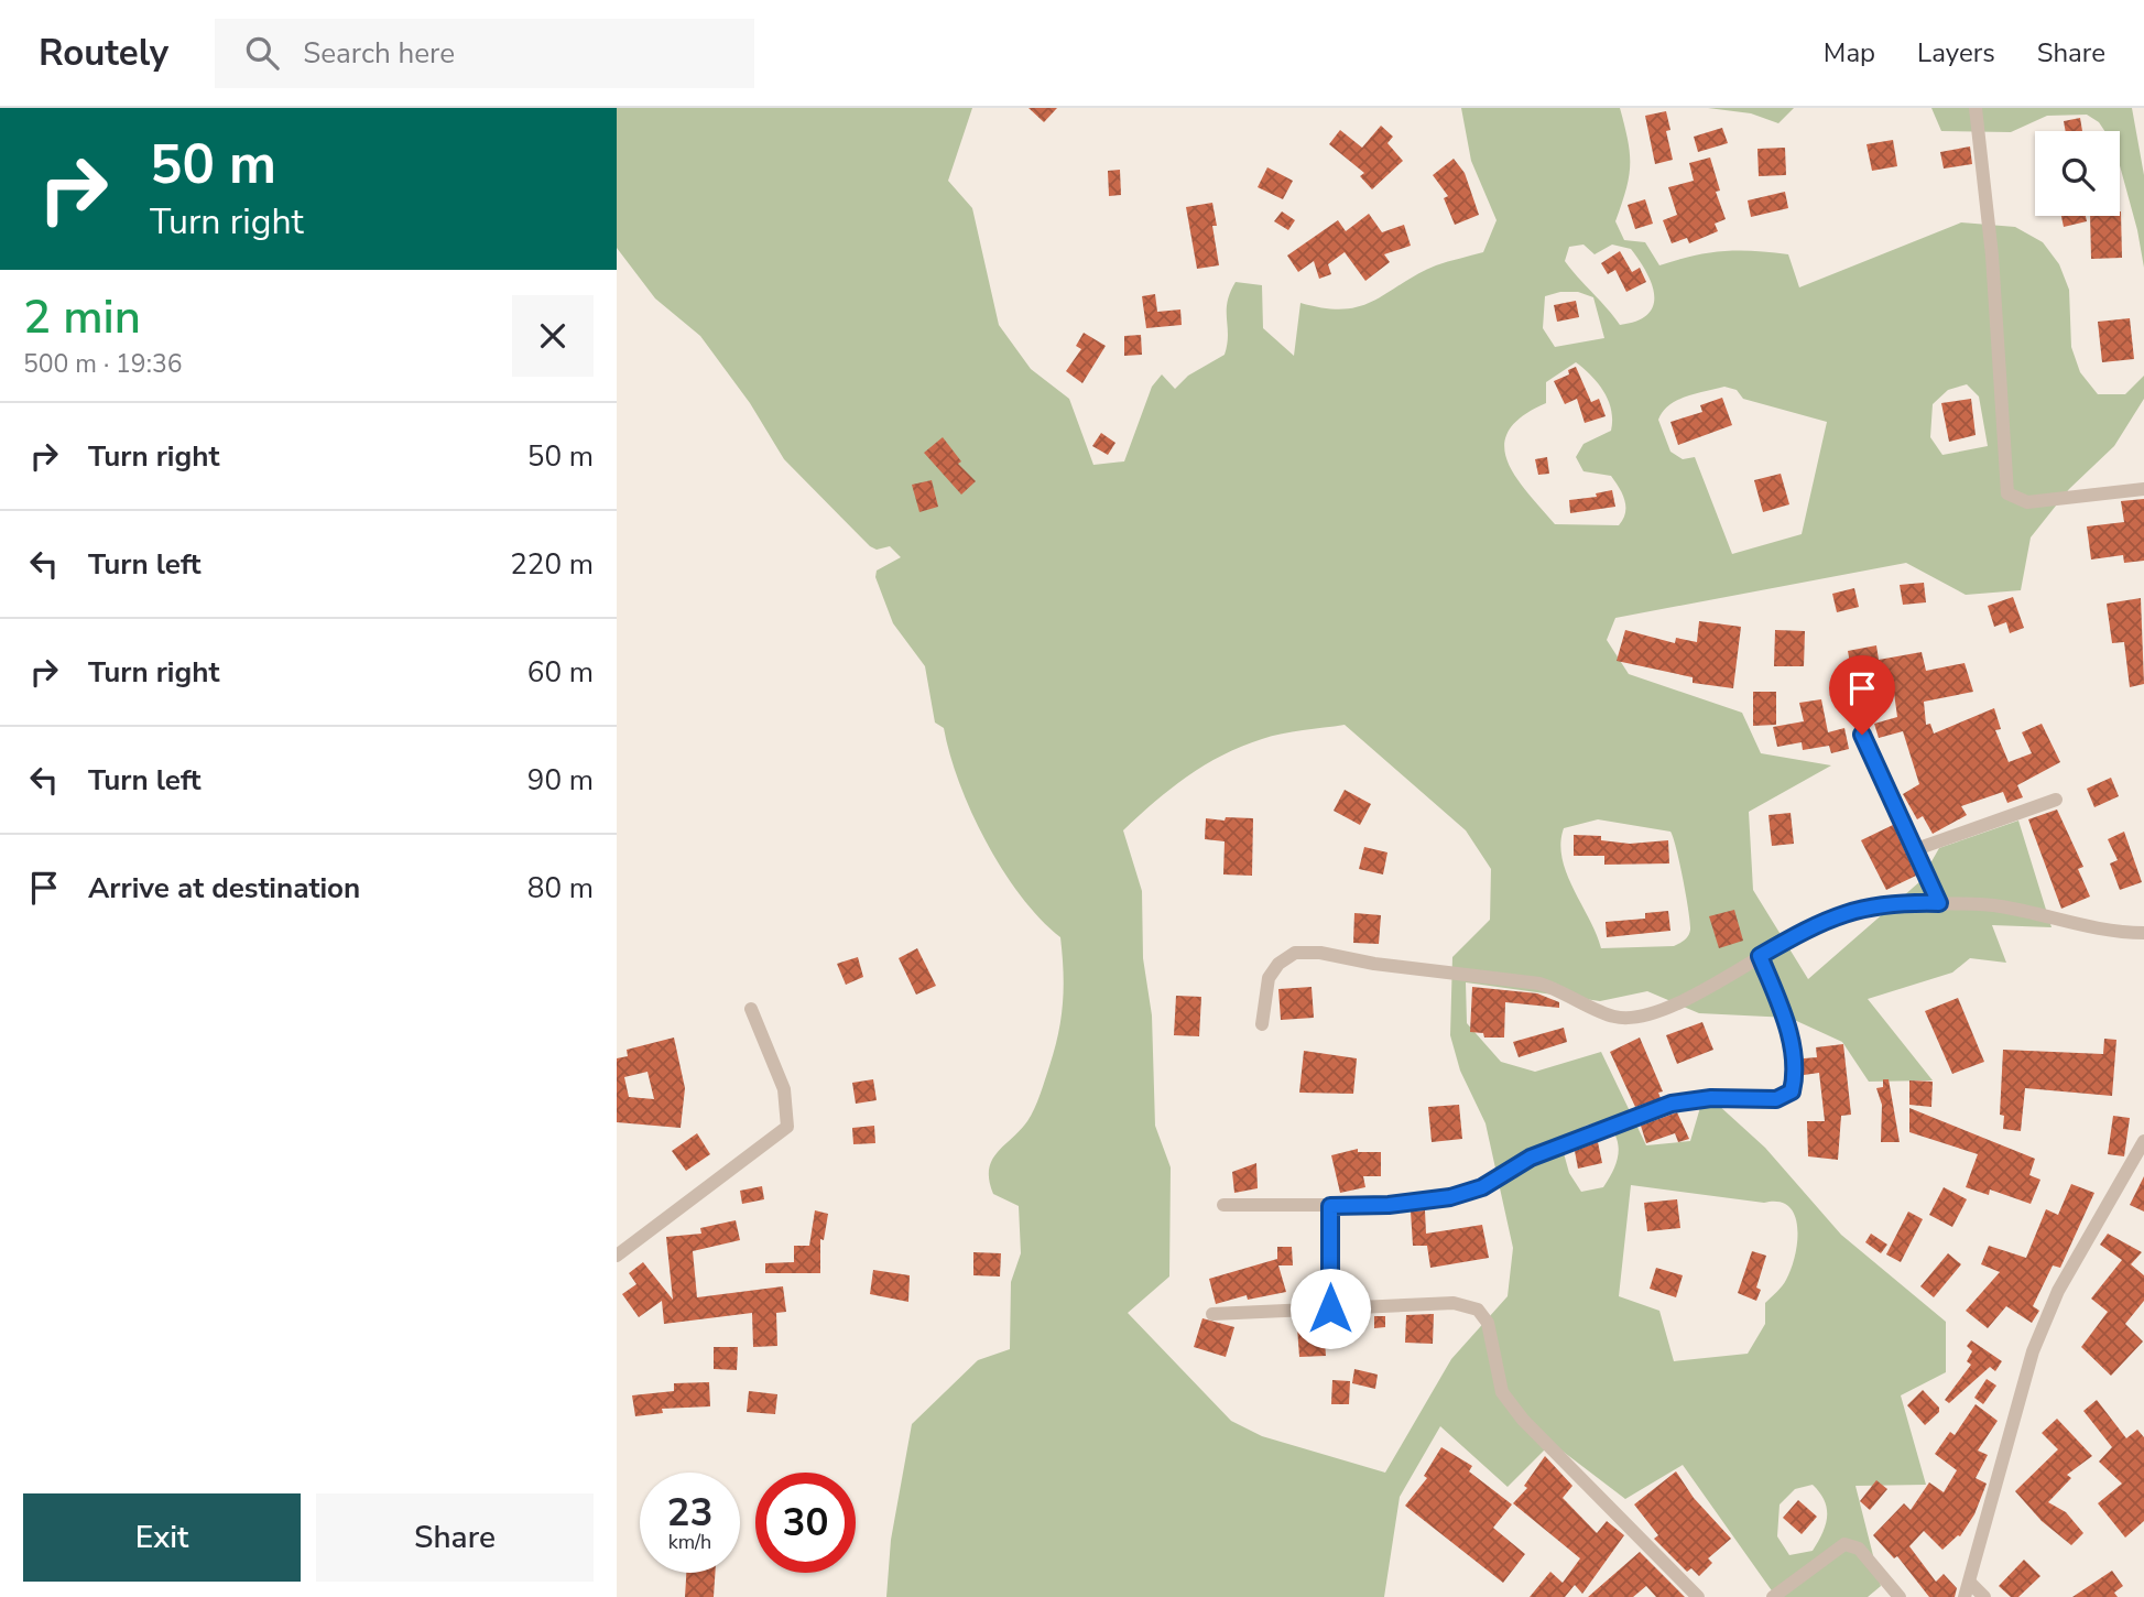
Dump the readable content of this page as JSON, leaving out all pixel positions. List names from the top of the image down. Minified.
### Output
{"page":{"header":"Routely","search":"Search here","nav":["Map","Layers","Share"],"turn":["50 m","Turn right"],"heading":["2 min","500 m · 19:36"],"list":[{"name":"Turn right","value":"50 m"},{"name":"Turn left","value":"220 m"},{"name":"Turn right","value":"60 m"},{"name":"Turn left","value":"90 m"},{"name":"Arrive at destination","value":"80 m"}],"speed":"23 km/h","limit":"30","buttons":["Exit","Share"]}}
